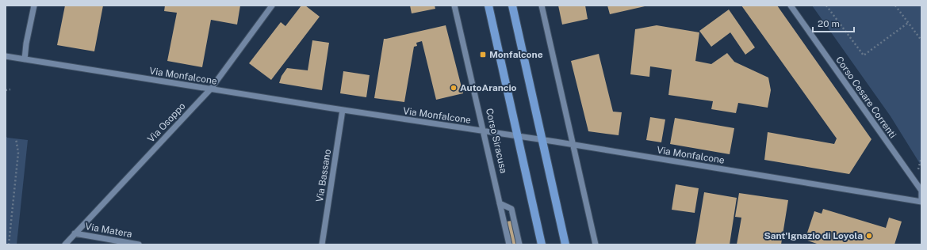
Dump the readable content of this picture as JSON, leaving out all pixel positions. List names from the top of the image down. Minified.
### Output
{"streets":{"street":["Via Monfalcone","Corso Cesare Correnti","Via Osoppo","Corso Siracusa","Via Bassano","Via Matera"]},"crossings":[["Via Monfalcone","Corso Cesare Correnti"],["Via Monfalcone","Via Osoppo"],["Via Monfalcone","Corso Siracusa"],["Via Monfalcone","Via Bassano"],["Via Osoppo","Via Matera"]],"places":{"transit":["Monfalcone"],"other":["AutoArancio","Sant'Ignazio di Loyola"]},"scale_bar":"20 m"}
